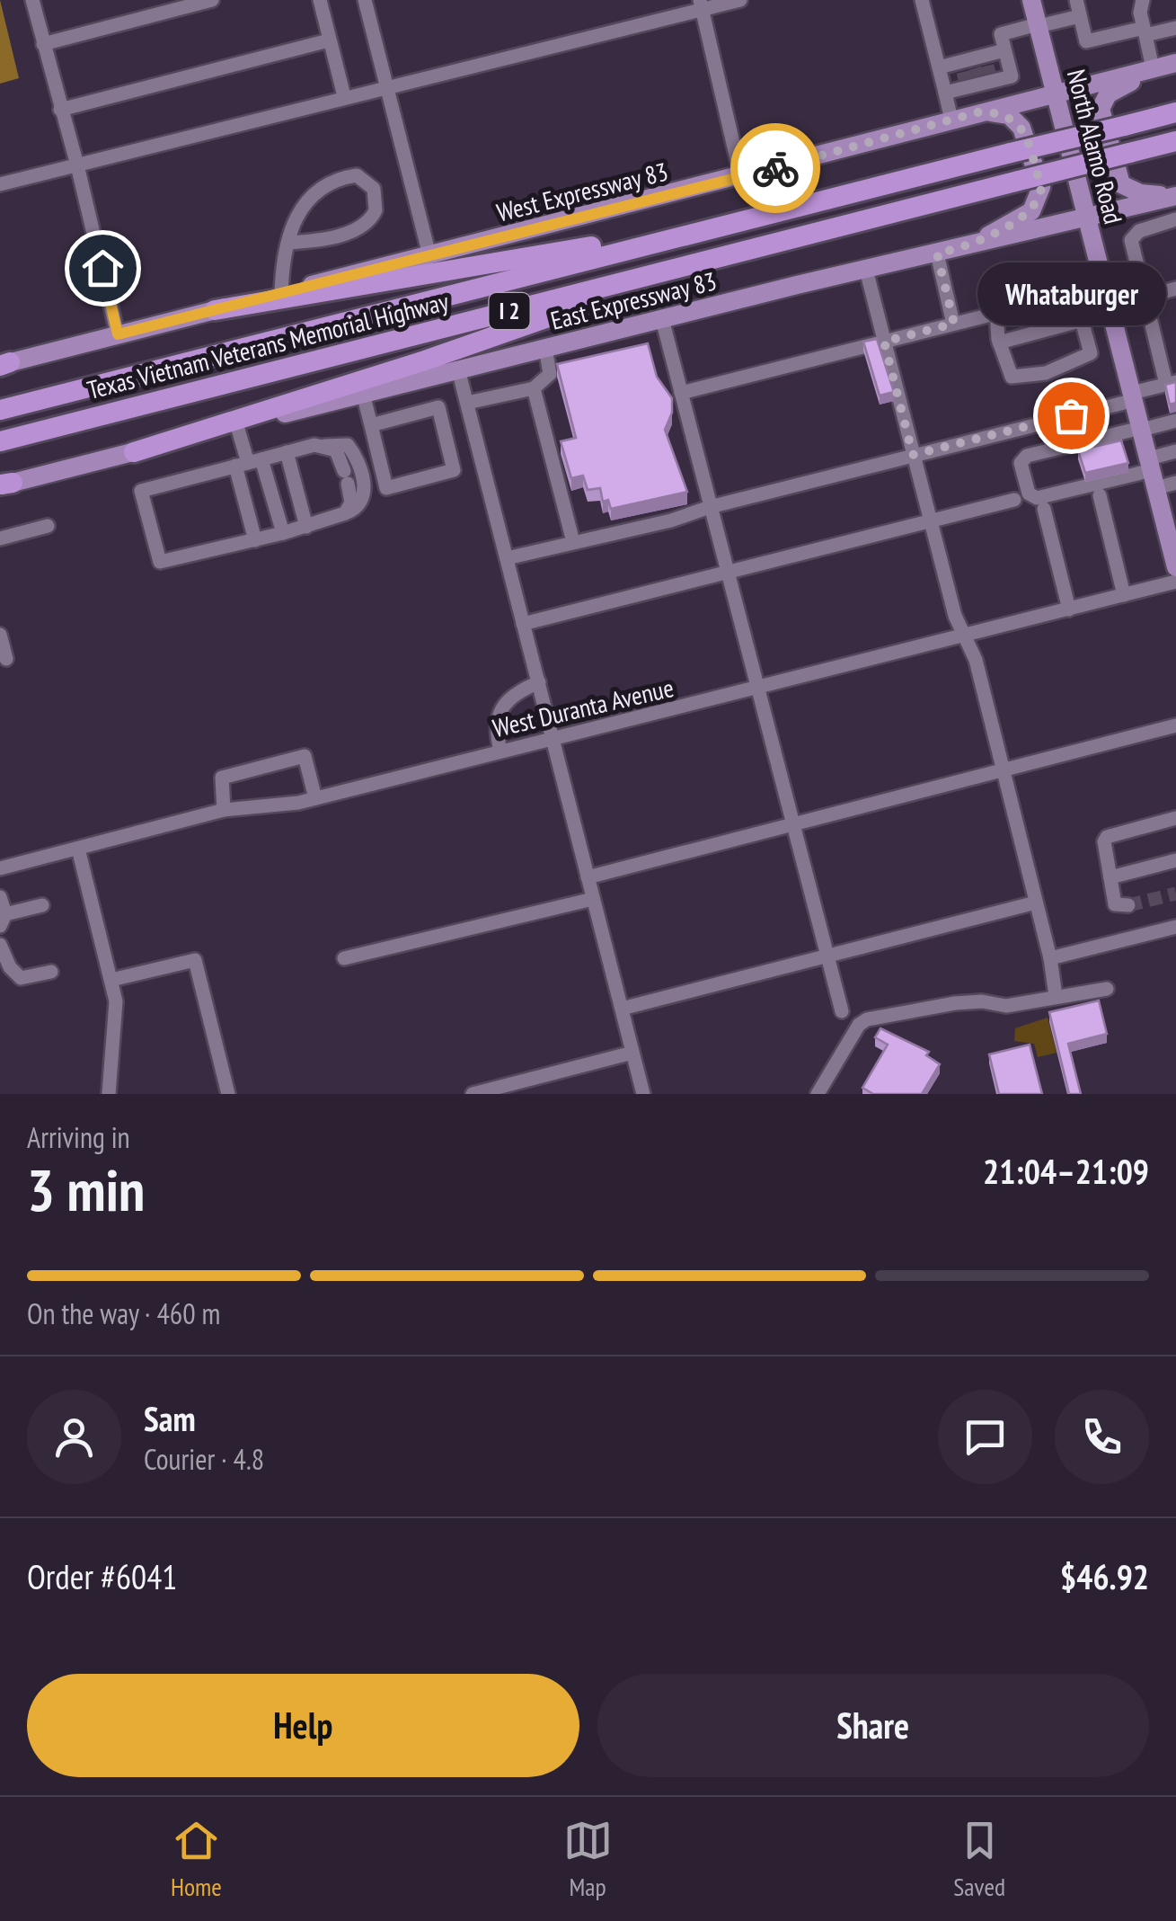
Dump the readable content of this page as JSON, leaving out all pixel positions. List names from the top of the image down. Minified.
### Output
{"streets":{"highway":["I 2","Texas Vietnam Veterans Memorial Highway"],"main road":["North Alamo Road","West Expressway 83","East Expressway 83"],"street":["West Duranta Avenue"]},"crossings":[["North Alamo Road","West Expressway 83"],["North Alamo Road","East Expressway 83"]],"places":["Whataburger"],"page":{"bubble":"Whataburger","heading":["3 min","Arriving in","21:04–21:09"],"panel":["Sam","Courier · 4.8","Order #6041","$46.92"],"bar":"On the way · 460 m","buttons":["Help","Share"],"tabs":["Home","Map","Saved"]}}
